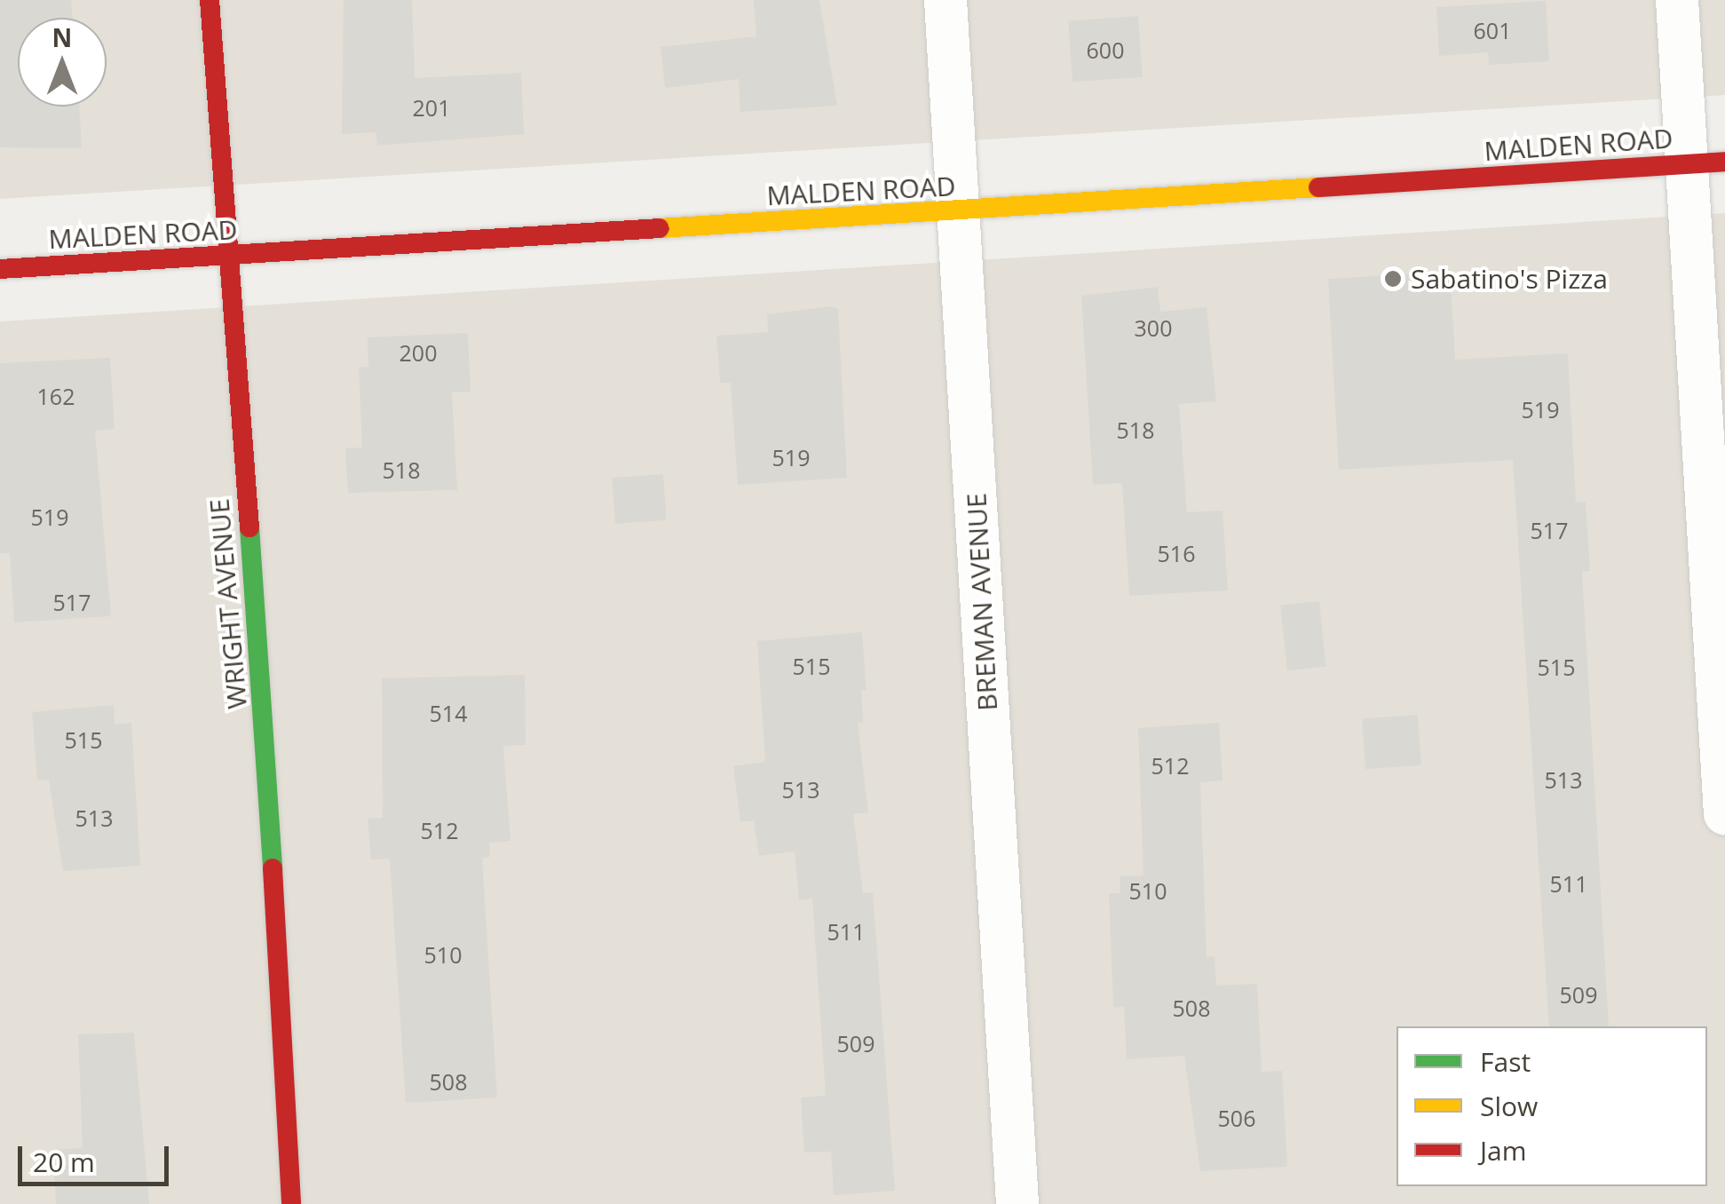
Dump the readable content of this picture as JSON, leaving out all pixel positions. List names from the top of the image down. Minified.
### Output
{"streets":{"street":["MALDEN ROAD","BREMAN AVENUE","WRIGHT AVENUE"]},"crossings":[["MALDEN ROAD","BREMAN AVENUE"],["MALDEN ROAD","WRIGHT AVENUE"]],"places":["Sabatino's Pizza"],"house_numbers":["601","600","201","300","200","162","519","518","519","518","519","517","516","517","515","515","514","515","512","513","513","513","512","511","510","511","510","509","508","509","508","506"],"legend":["Fast","Slow","Jam"],"scale_bar":"20 m","north":"top"}
